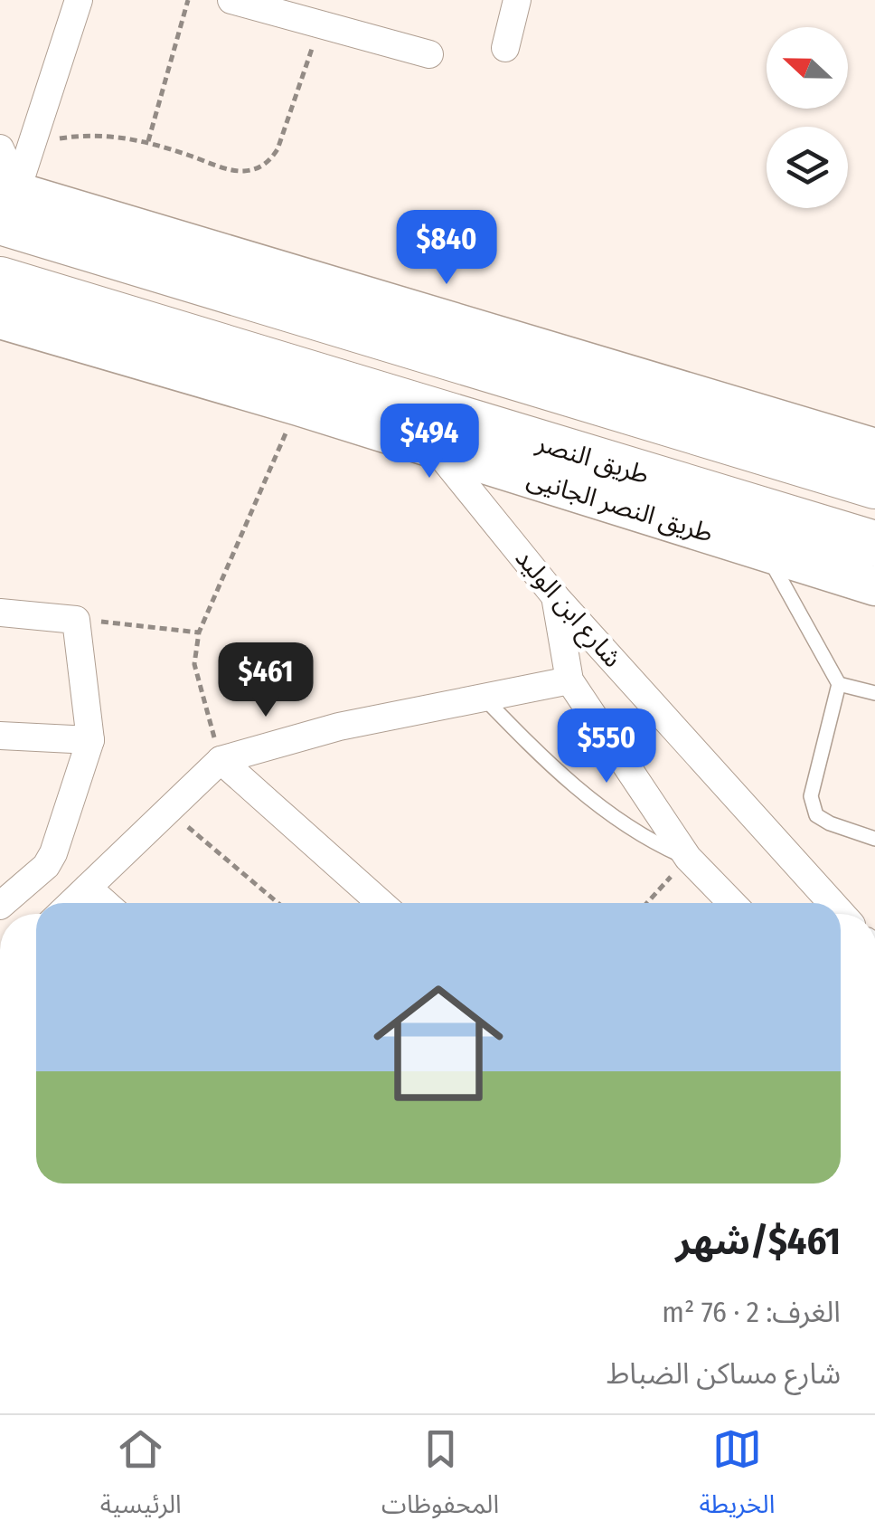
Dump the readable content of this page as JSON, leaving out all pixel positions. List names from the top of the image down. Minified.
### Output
{"streets":{"highway":["طريق النصر"],"main road":["طريق النصر الجانيى"],"street":["شارع ابن الوليد"]},"crossings":[["طريق النصر الجانيى","شارع ابن الوليد"]],"north":"left","page":{"price":["$840","$494","$461","$550"],"list":[{"name":"$461/شهر","note":"الغرف: 2 · 76 m² · شارع مساكن الضباط"}],"tabs":["الخريطة","المحفوظات","الرئيسية"]}}
